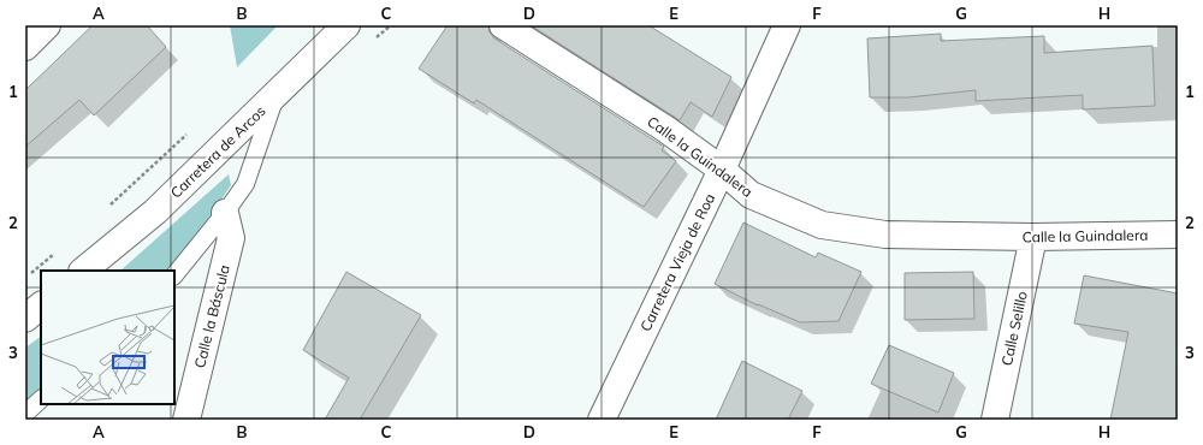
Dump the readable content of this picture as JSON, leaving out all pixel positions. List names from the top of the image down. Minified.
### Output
{"streets":{"street":["Carretera de Arcos","Calle la Guindalera","Carretera Vieja de Roa","Calle la Báscula","Calle Selillo"]},"crossings":[["Calle la Guindalera","Carretera Vieja de Roa"],["Calle la Guindalera","Calle Selillo"]],"grid":{"columns":["A","B","C","D","E","F","G","H"],"rows":["1","2","3"]}}
